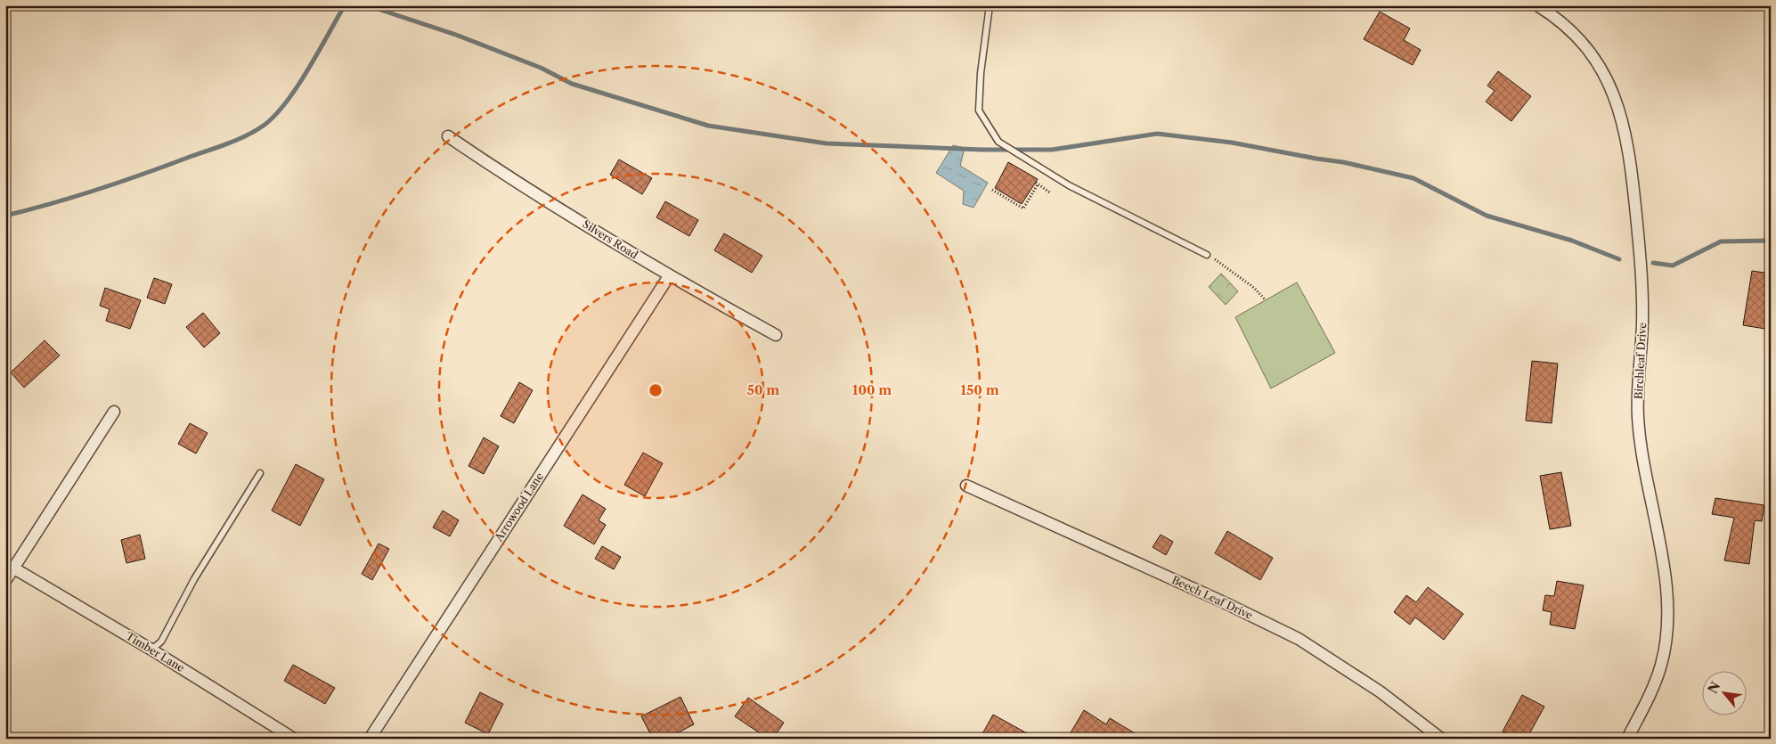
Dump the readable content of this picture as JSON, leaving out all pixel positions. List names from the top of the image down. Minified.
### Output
{"streets":{"street":["Silvers Road","Birchleaf Drive","Arrowood Lane","Beech Leaf Drive","Timber Lane"]},"crossings":[["Silvers Road","Arrowood Lane"]],"north":"top left","rings":["50 m","100 m","150 m"]}
